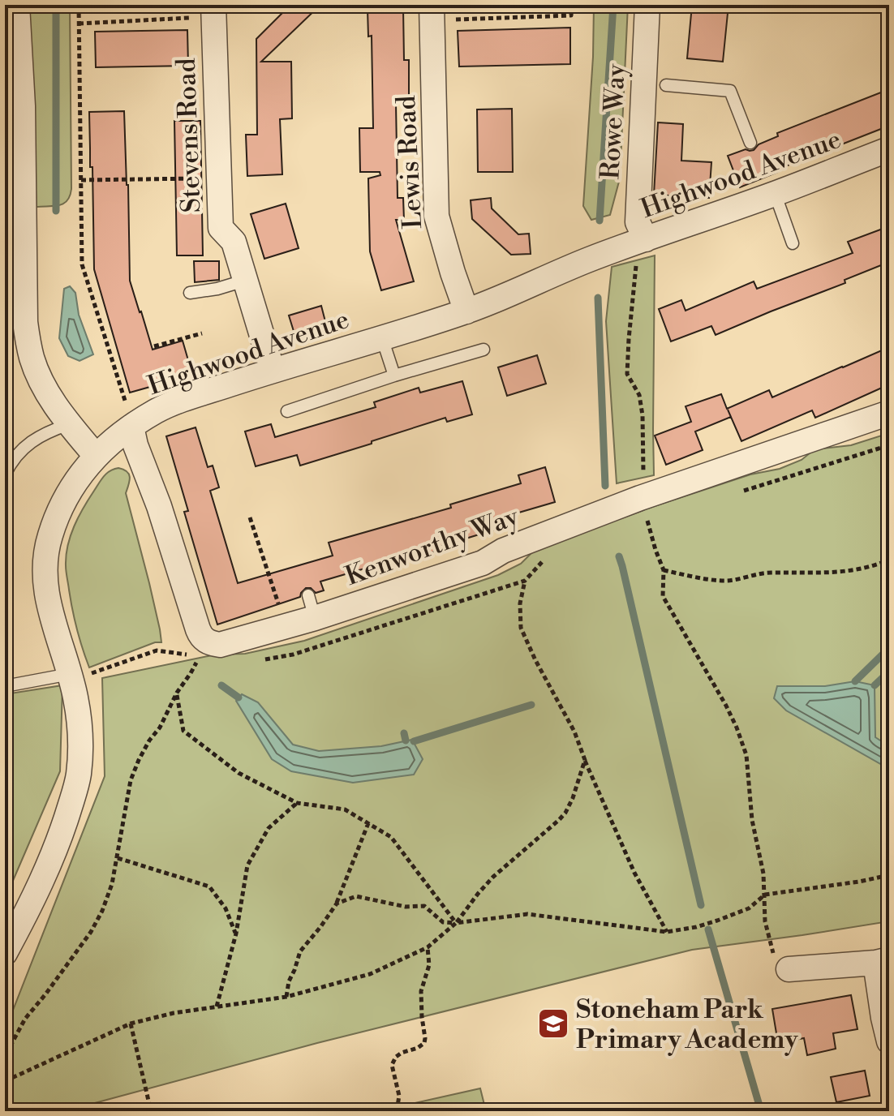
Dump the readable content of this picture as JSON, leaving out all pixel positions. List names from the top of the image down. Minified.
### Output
{"streets":{"street":["Rowe Way","Stevens Road","Lewis Road","Highwood Avenue","Kenworthy Way"]},"crossings":[["Rowe Way","Highwood Avenue"],["Stevens Road","Highwood Avenue"],["Lewis Road","Highwood Avenue"]],"places":{"school or university":["Stoneham Park Primary Academy"]}}
